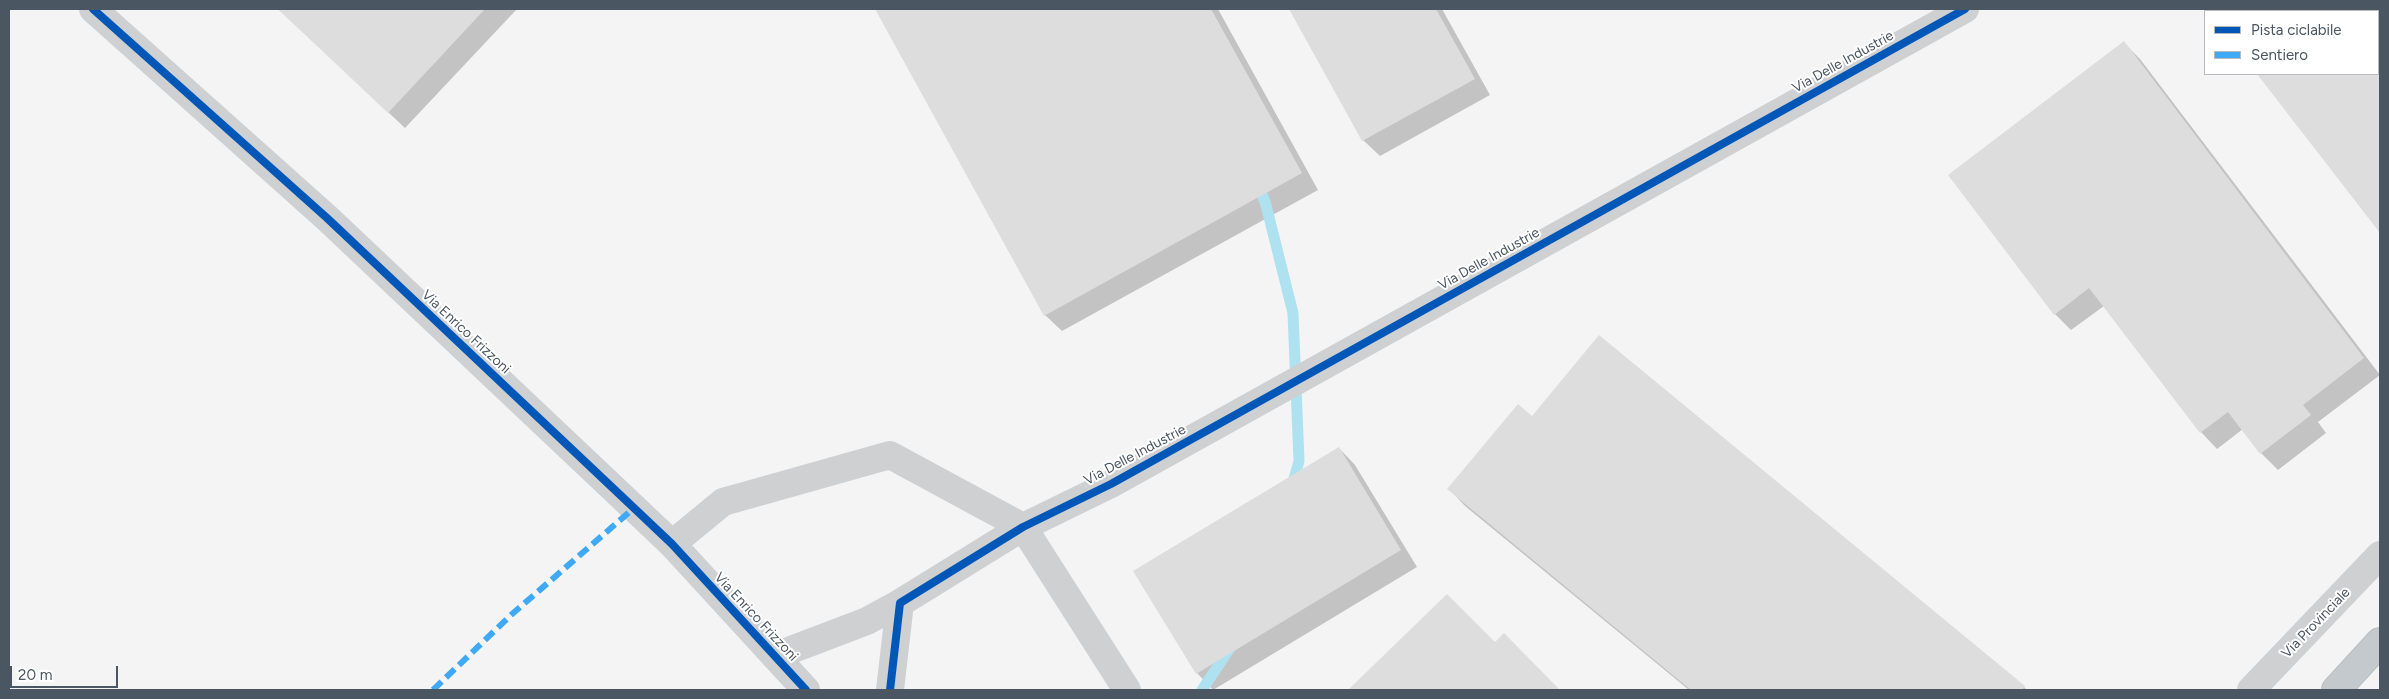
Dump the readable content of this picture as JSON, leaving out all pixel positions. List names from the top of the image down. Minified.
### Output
{"streets":{"street":["Via Delle Industrie","Via Enrico Frizzoni","Via Provinciale"]},"crossings":[["Via Delle Industrie","Via Enrico Frizzoni"]],"legend":["Pista ciclabile","Sentiero"],"scale_bar":"20 m"}
